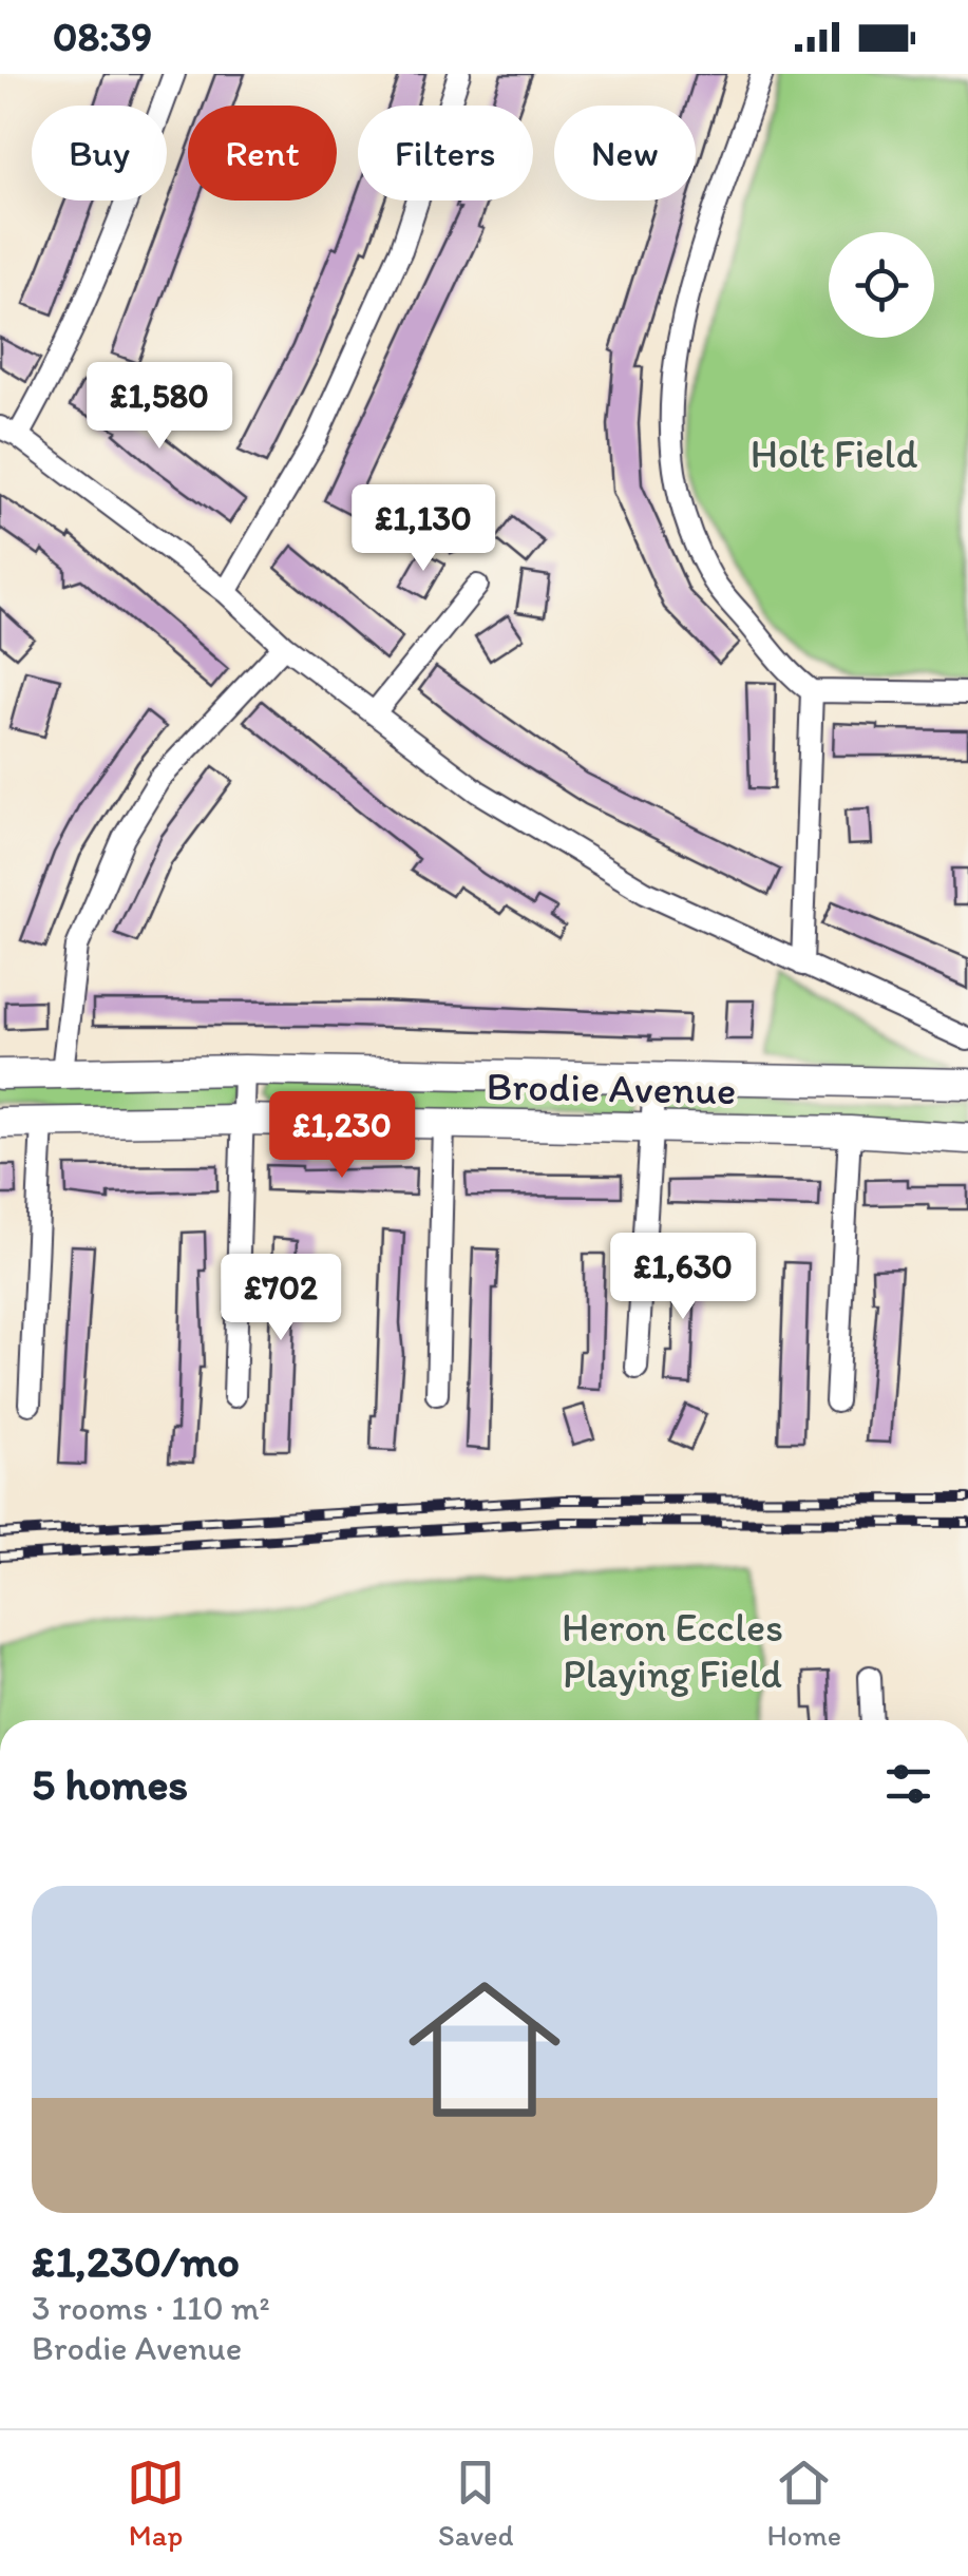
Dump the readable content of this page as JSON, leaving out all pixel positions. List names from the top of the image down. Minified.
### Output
{"streets":{"street":["Brodie Avenue"]},"parks":["Holt Field","Heron Eccles Playing Field"],"page":{"status":"08:39","chip":["Buy","Rent","Filters","New"],"price":["£1,580","£1,130","£1,230","£1,630","£702"],"heading":"5 homes","list":[{"name":"£1,230/mo","note":"3 rooms · 110 m² · Brodie Avenue"}],"tabs":["Map","Saved","Home"]}}
